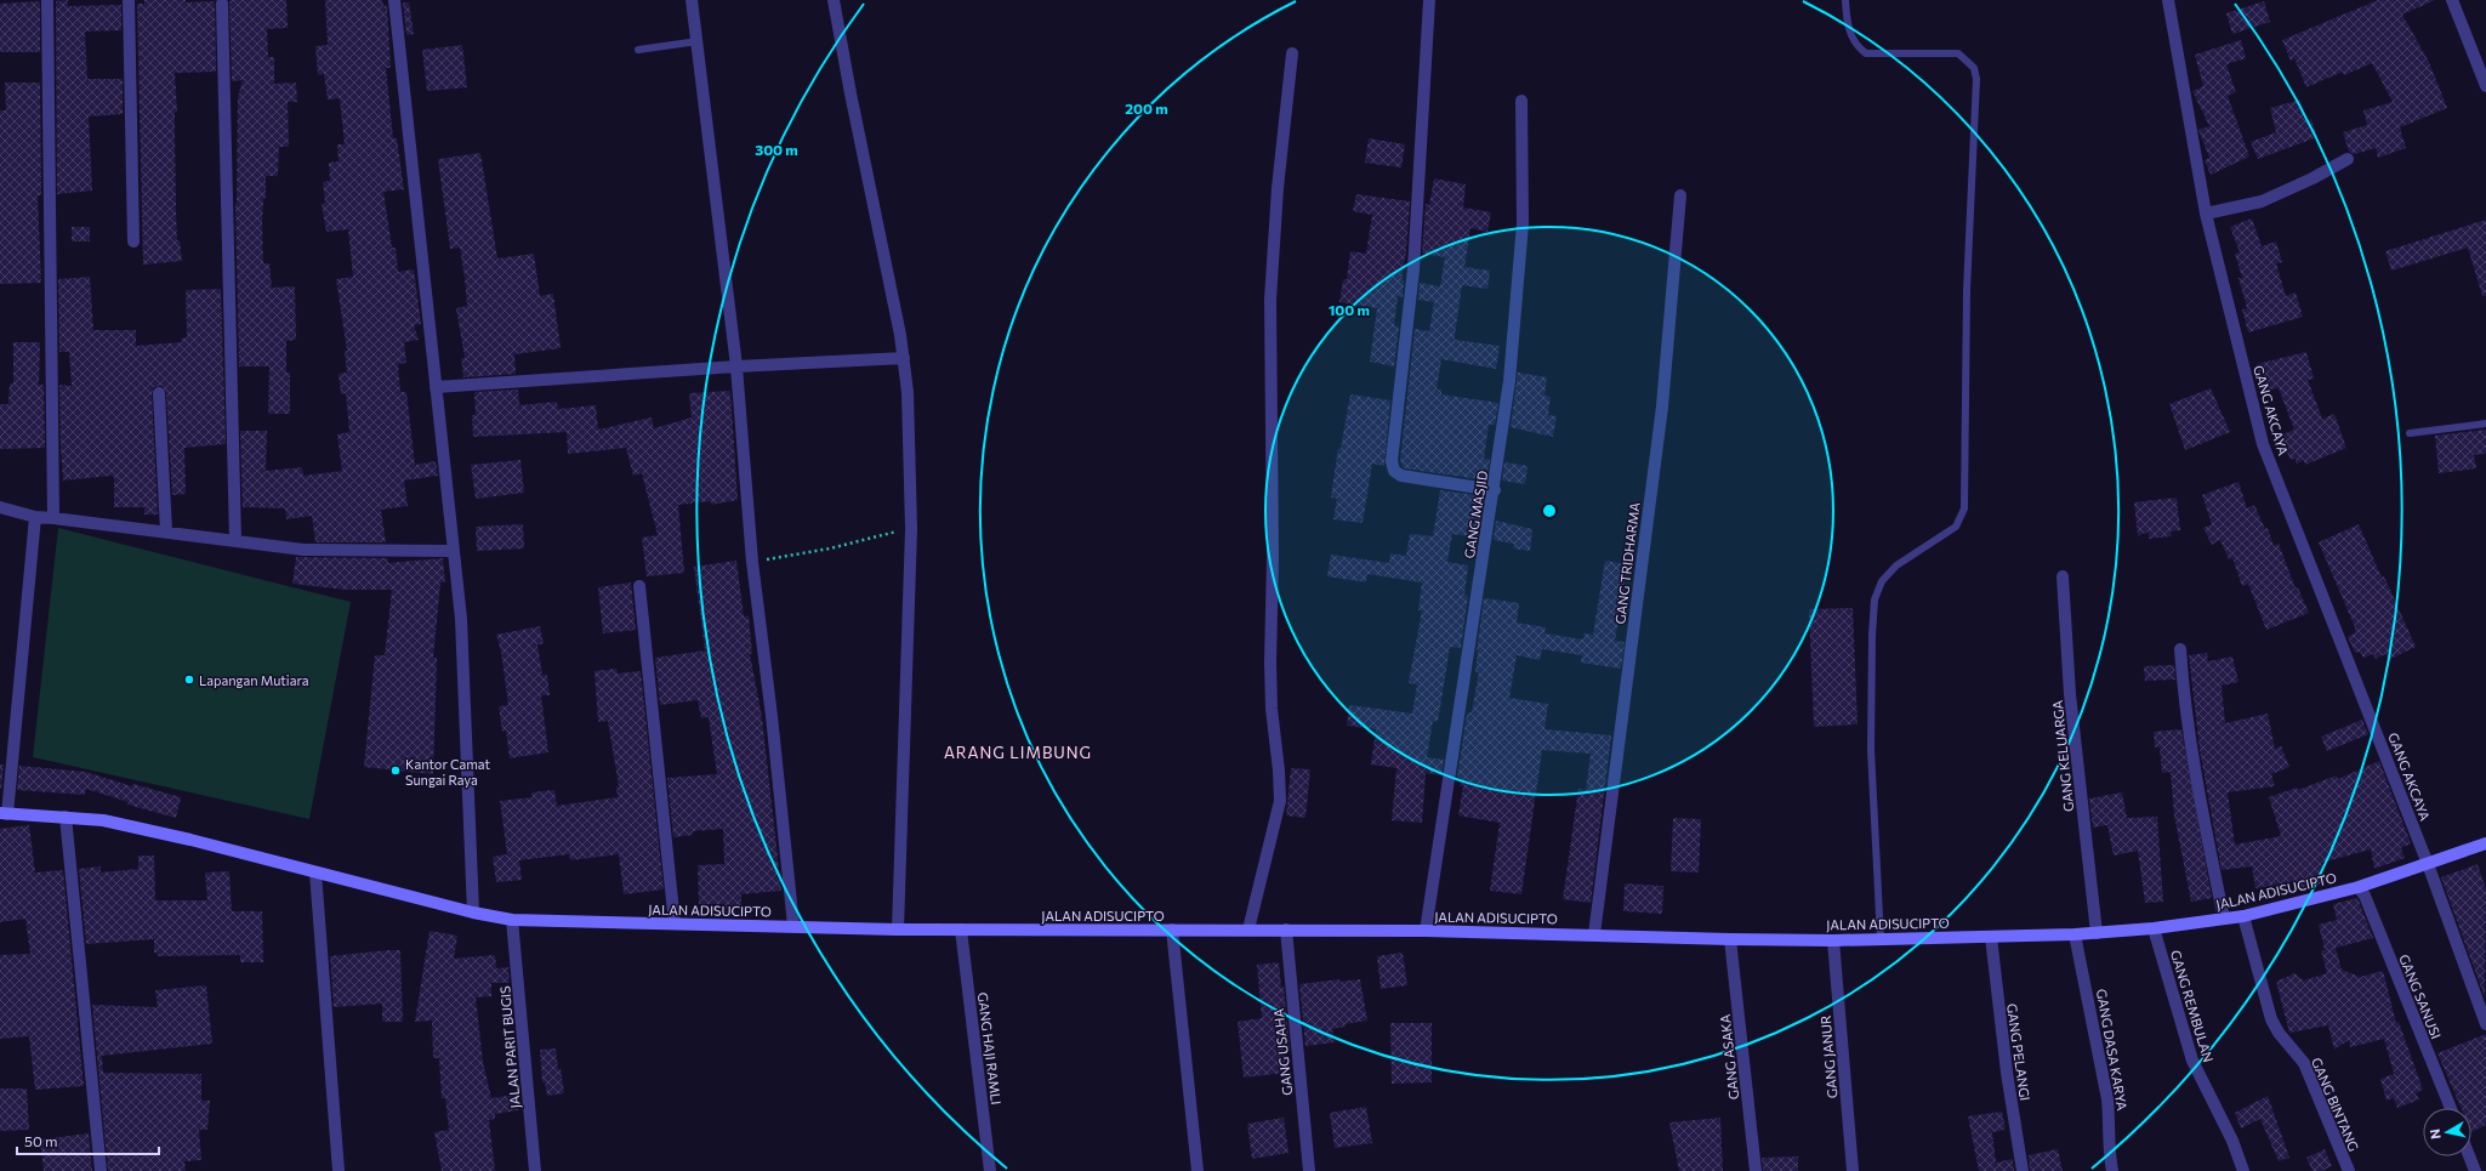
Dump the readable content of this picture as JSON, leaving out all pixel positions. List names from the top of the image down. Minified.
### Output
{"streets":{"main road":["JALAN ADISUCIPTO"],"street":["GANG AKCAYA","GANG MASJID","GANG TRIDHARMA","GANG KELUARGA","GANG SANUSI","GANG REMBULAN","JALAN PARIT BUGIS","GANG HAJI RAMLI","GANG DASA KARYA","GANG USAHA","GANG PELANGI","GANG ASAKA","GANG JANUR","GANG BINTANG"]},"crossings":[["GANG AKCAYA","JALAN ADISUCIPTO"],["GANG MASJID","JALAN ADISUCIPTO"],["GANG TRIDHARMA","JALAN ADISUCIPTO"],["GANG KELUARGA","JALAN ADISUCIPTO"],["JALAN ADISUCIPTO","GANG SANUSI"],["JALAN ADISUCIPTO","GANG REMBULAN"],["JALAN ADISUCIPTO","JALAN PARIT BUGIS"],["JALAN ADISUCIPTO","GANG HAJI RAMLI"],["JALAN ADISUCIPTO","GANG DASA KARYA"],["JALAN ADISUCIPTO","GANG USAHA"],["JALAN ADISUCIPTO","GANG PELANGI"],["JALAN ADISUCIPTO","GANG ASAKA"],["JALAN ADISUCIPTO","GANG JANUR"],["JALAN ADISUCIPTO","GANG BINTANG"]],"districts":["ARANG LIMBUNG"],"places":["Lapangan Mutiara","Kantor Camat Sungai Raya"],"scale_bar":"50 m","north":"left","rings":["200 m","300 m","100 m"]}
